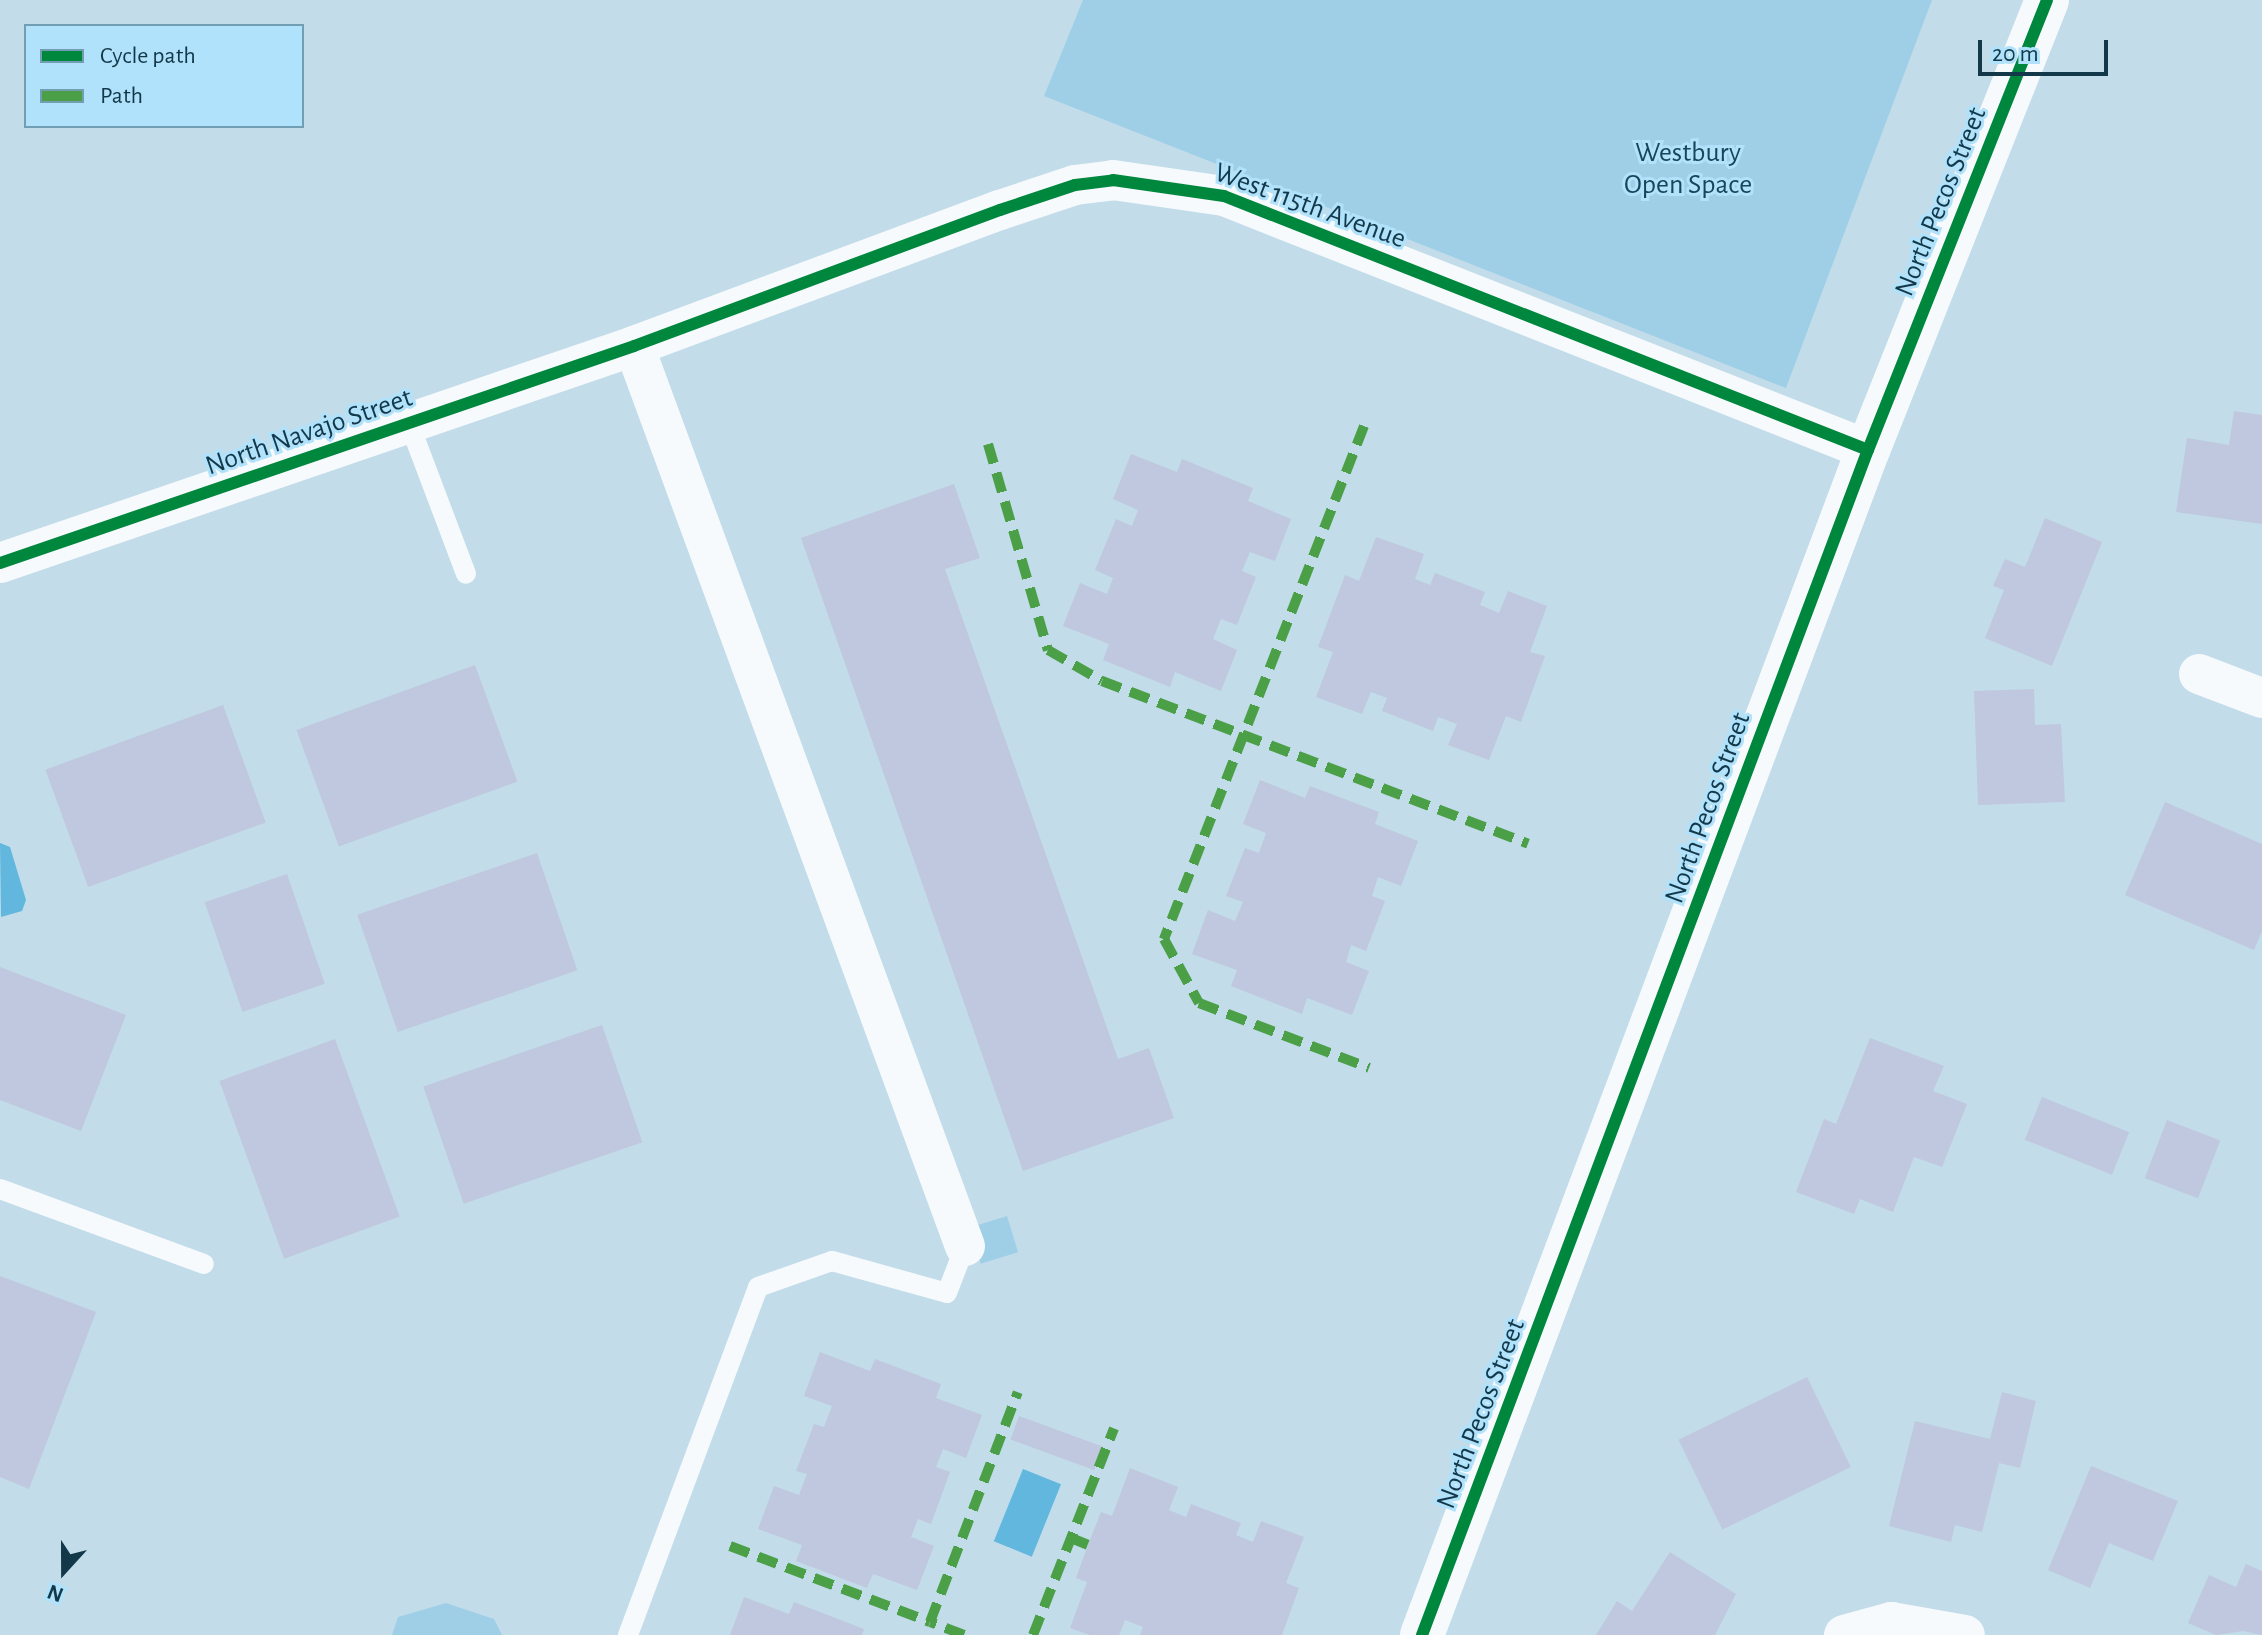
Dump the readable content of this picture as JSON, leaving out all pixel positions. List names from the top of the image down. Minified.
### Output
{"streets":{"street":["North Pecos Street","West 115th Avenue","North Navajo Street"]},"crossings":[["North Pecos Street","West 115th Avenue"],["West 115th Avenue","North Navajo Street"]],"parks":["Westbury Open Space"],"legend":["Cycle path","Path"],"scale_bar":"20 m","north":"bottom"}
